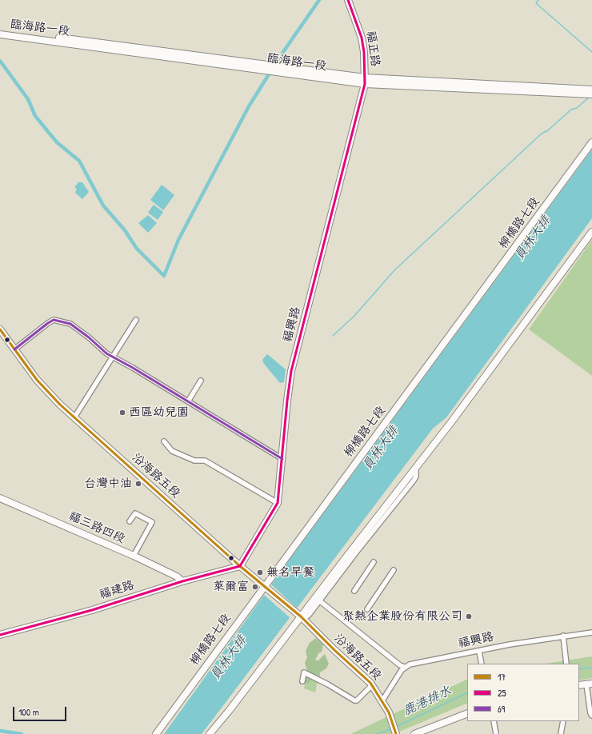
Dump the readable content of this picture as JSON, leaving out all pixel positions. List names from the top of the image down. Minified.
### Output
{"streets":{"main road":["臨海路一段","福正路","柳橋路七段","福興路","沿海路五段","福三路四段","福建路"]},"crossings":[["臨海路一段","福正路"],["臨海路一段","福興路"],["福正路","福興路"],["柳橋路七段","沿海路五段"],["福興路","沿海路五段"],["福興路","福建路"],["沿海路五段","福建路"],["福三路四段","福建路"]],"water":["員林大排","鹿港排水"],"places":["西區幼兒園","台灣中油","無名早餐","萊爾富","聚熱企業股份有限公司"],"lines":["transit line 25","transit line 69","transit line 17"],"legend":["17","25","69"],"scale_bar":"100 m"}
